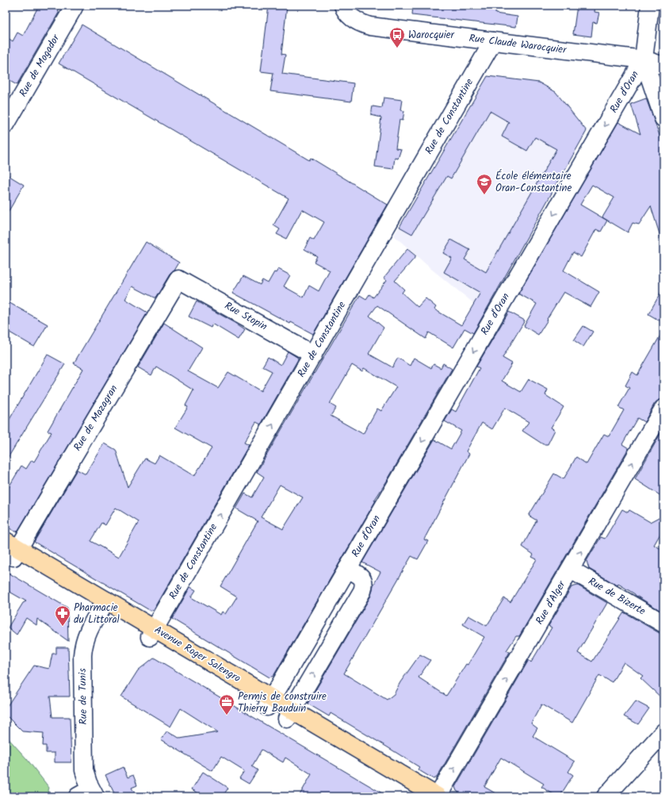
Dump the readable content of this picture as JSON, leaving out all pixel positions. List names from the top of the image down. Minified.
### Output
{"streets":{"main road":["Avenue Roger Salengro"],"street":["Rue Claude Warocquier","Rue de Mogador","Rue d'Oran","Rue de Constantine","Rue Stopin","Rue de Mazagran","Rue de Bizerte","Rue d'Alger","Rue de Tunis"]},"crossings":[["Rue Claude Warocquier","Rue d'Oran"],["Rue Claude Warocquier","Rue de Constantine"],["Rue d'Oran","Avenue Roger Salengro"],["Rue de Constantine","Rue Stopin"],["Rue de Constantine","Avenue Roger Salengro"],["Rue Stopin","Rue de Mazagran"],["Rue de Mazagran","Avenue Roger Salengro"],["Rue de Bizerte","Rue d'Alger"],["Rue d'Alger","Avenue Roger Salengro"],["Avenue Roger Salengro","Rue de Tunis"]],"one_way":["Rue de Constantine","Rue d'Alger"],"places":{"bus stop":["Warocquier"],"school or university":["École élémentaire Oran-Constantine"],"pharmacy":["Pharmacie du Littoral"],"office":["Permis de construire Thierry Bauduin"]}}
